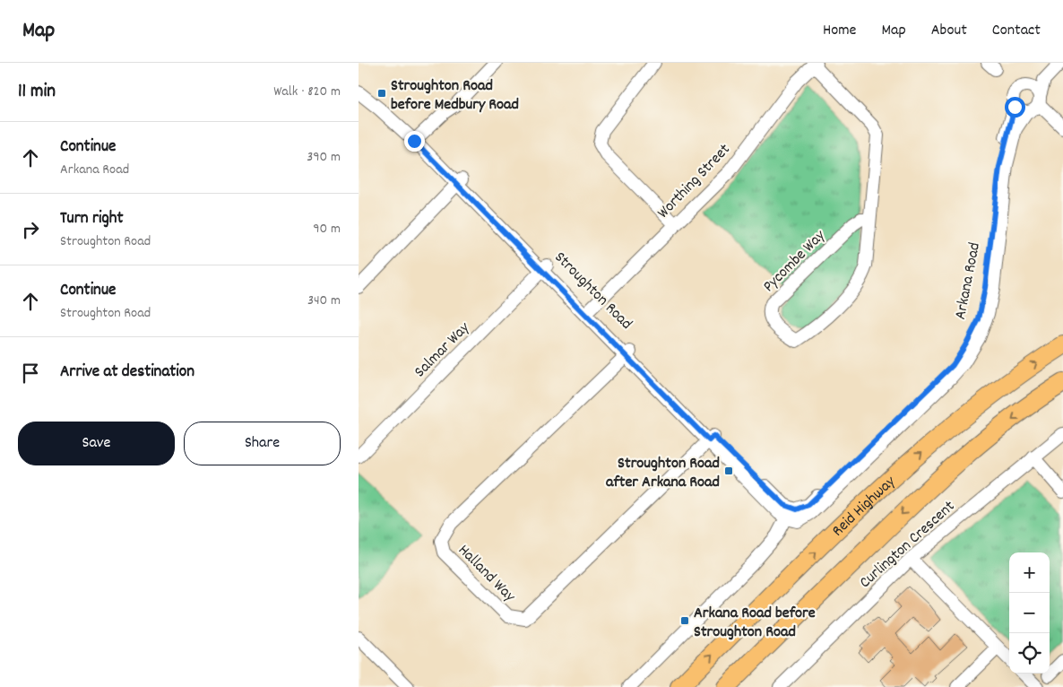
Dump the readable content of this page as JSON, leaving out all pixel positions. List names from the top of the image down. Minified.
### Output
{"streets":{"highway":["Reid Highway"],"street":["Worthing Street","Pycombe Way","Arkana Road","Stroughton Road","Salmar Way","Curlington Crescent","Halland Way"]},"crossings":[["Worthing Street","Pycombe Way"],["Worthing Street","Stroughton Road"],["Arkana Road","Stroughton Road"],["Stroughton Road","Salmar Way"],["Stroughton Road","Halland Way"]],"places":{"transit":["Stroughton Road before Medbury Road","Stroughton Road after Arkana Road","Arkana Road before Stroughton Road"]},"page":{"header":"Map","nav":["Home","Map","About","Contact"],"heading":["11 min","Walk · 820 m"],"list":[["Continue","Arkana Road","390 m"],["Turn right","Stroughton Road","90 m"],["Continue","Stroughton Road","340 m"],"Arrive at destination"],"buttons":["Save","Share"],"map_buttons":["+","−"]}}
